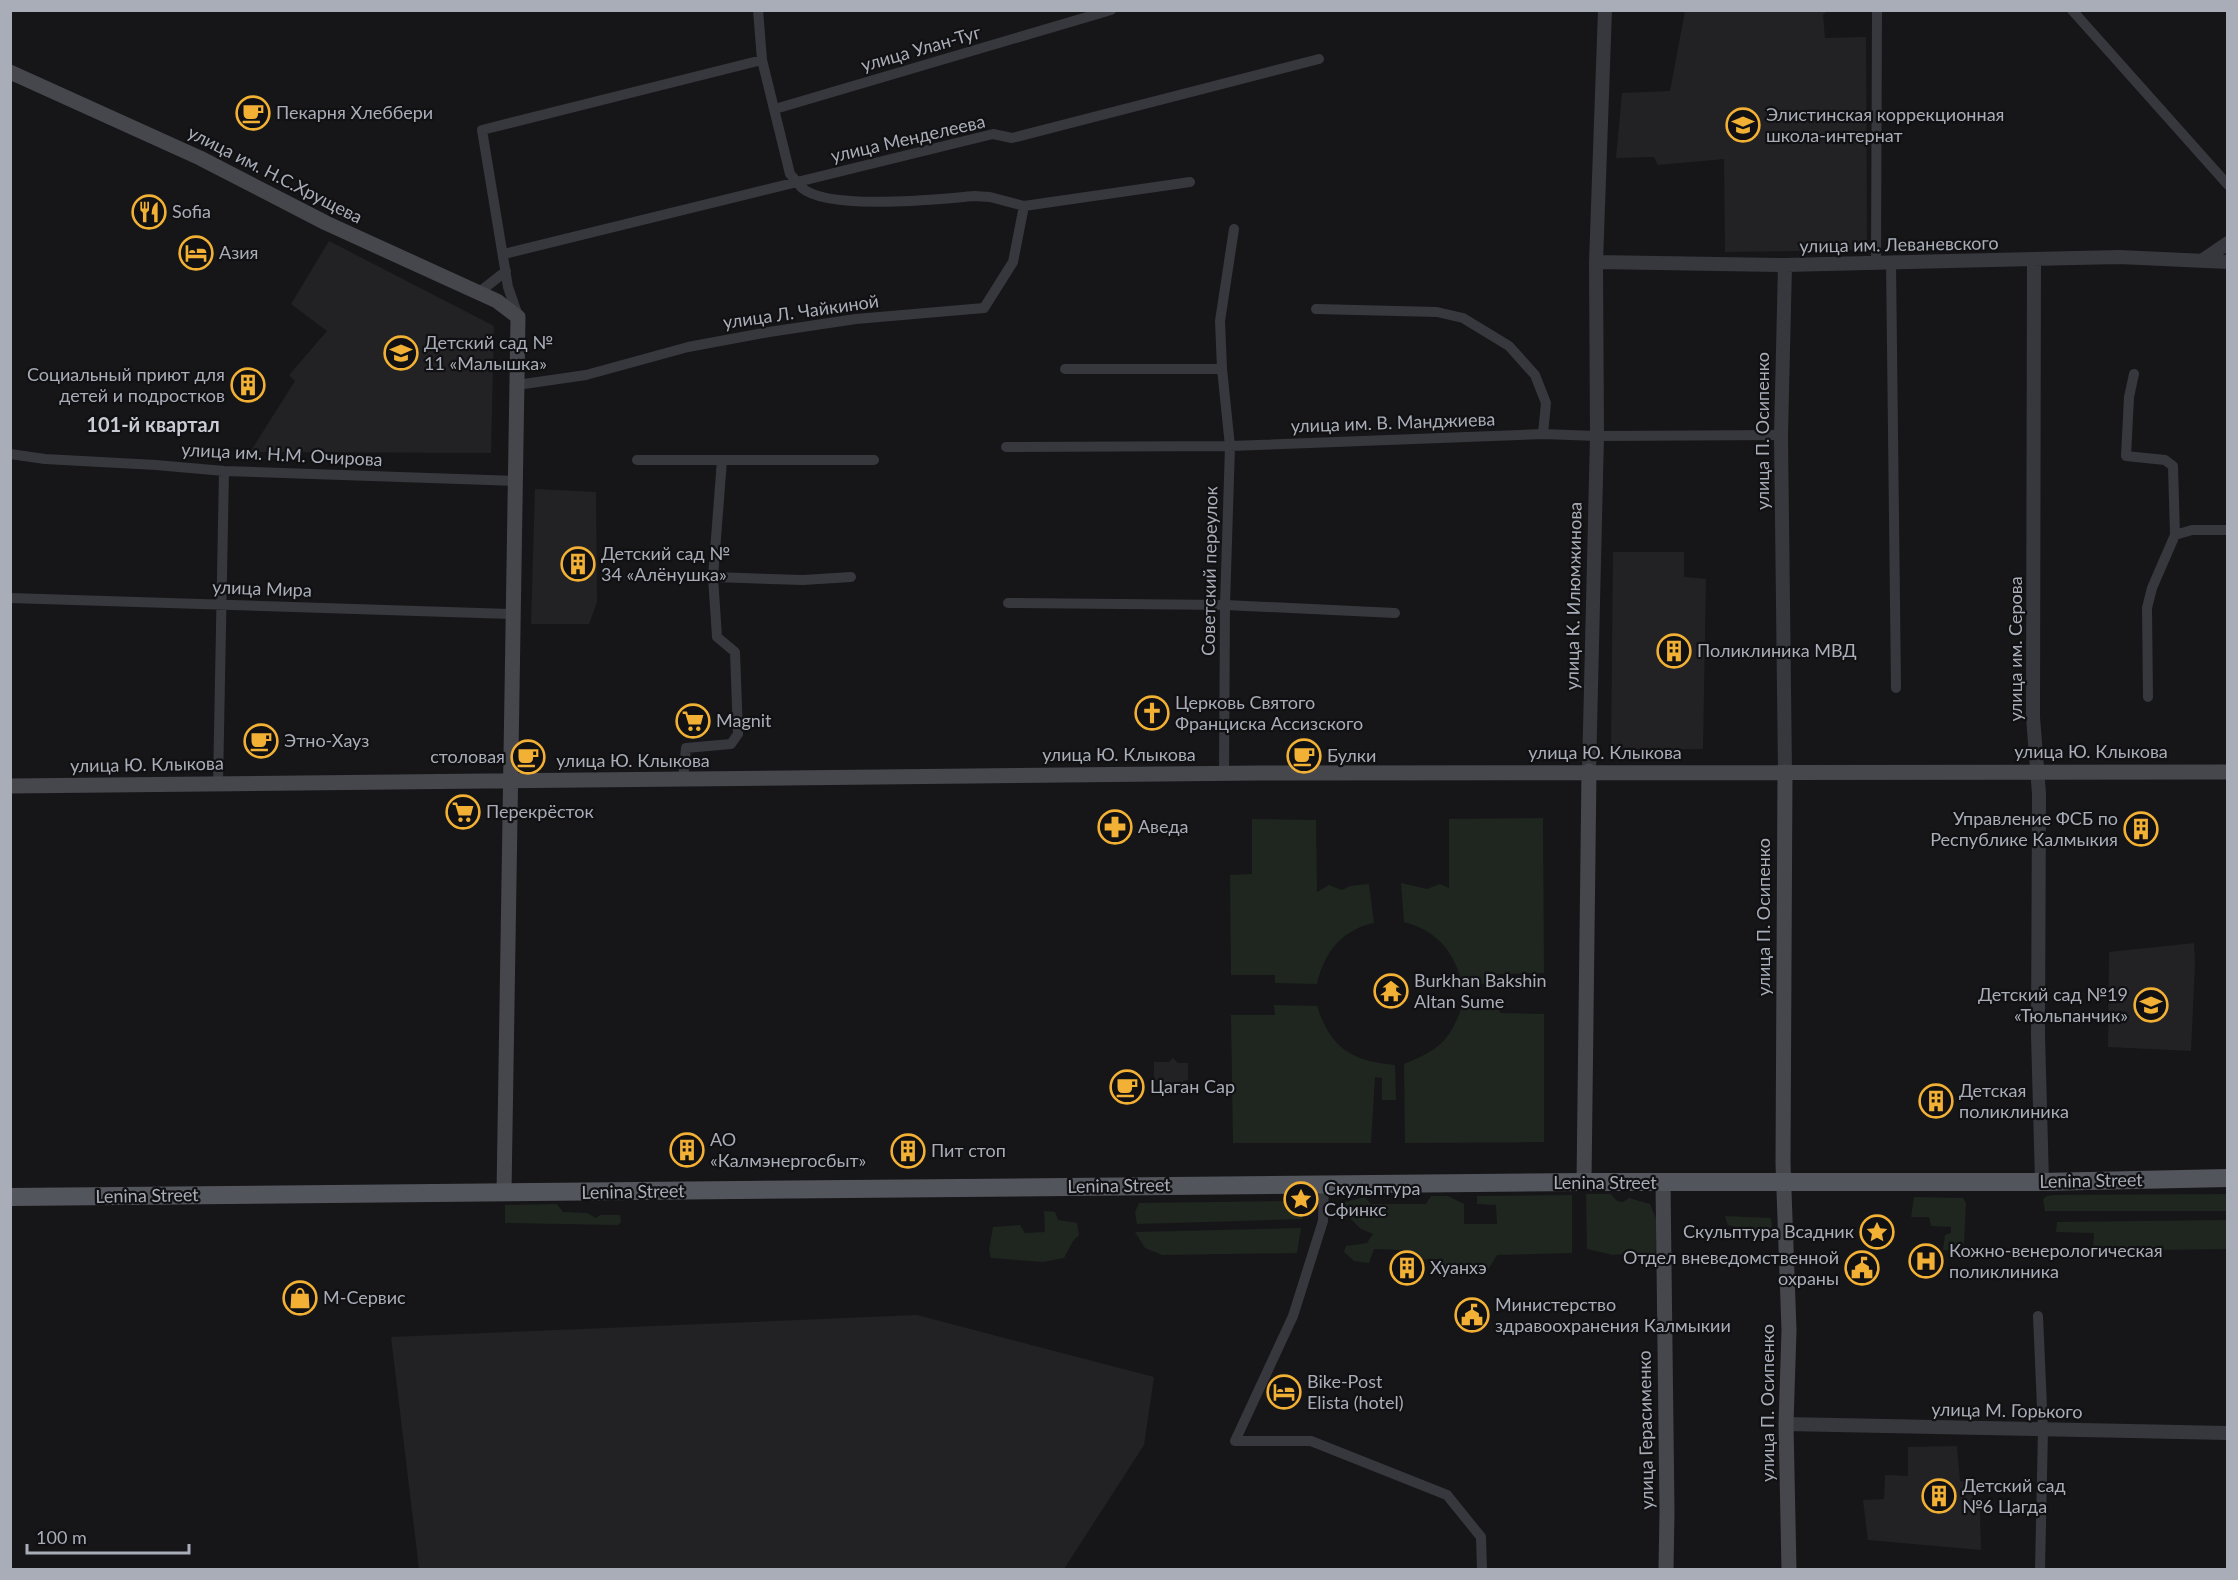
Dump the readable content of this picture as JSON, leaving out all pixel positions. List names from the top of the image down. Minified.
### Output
{"streets":{"main road":["улица им. Н.С.Хрущева","улица П. Осипенко","улица К. Илюмжинова","улица Ю. Клыкова","Lenina Street","улица Герасименко"],"street":["улица Улан-Туг","улица Менделеева","улица им. Леваневского","улица Л. Чайкиной","улица им. В. Манджиева","улица им. Н.М. Очирова","Советский переулок","улица Мира","улица им. Серова","улица М. Горького"]},"crossings":[["улица им. Леваневского","улица П. Осипенко"],["улица им. Леваневского","улица К. Илюмжинова"],["улица им. Леваневского","улица им. Серова"],["улица им. В. Манджиева","улица П. Осипенко"],["улица им. В. Манджиева","Советский переулок"],["улица им. В. Манджиева","улица К. Илюмжинова"],["улица П. Осипенко","улица Ю. Клыкова"],["улица П. Осипенко","Lenina Street"],["улица П. Осипенко","улица М. Горького"],["Советский переулок","улица Ю. Клыкова"],["улица К. Илюмжинова","улица Ю. Клыкова"],["улица К. Илюмжинова","Lenina Street"],["улица им. Серова","улица Ю. Клыкова"],["улица им. Серова","Lenina Street"],["Lenina Street","улица Герасименко"]],"districts":["101-й квартал"],"places":{"cafe":["Пекарня Хлеббери","Этно-Хауз","Булки","столовая","Цаган Сар"],"school or university":["Элистинская коррекционная школа-интернат","Детский сад № 11 «Малышка»","Детский сад №19 «Тюльпанчик»"],"restaurant":["Sofia"],"hotel":["Азия","Bike-Post Elista (hotel)"],"building":["Социальный приют для детей и подростков","Детский сад № 34 «Алёнушка»","Поликлиника МВД","Управление ФСБ по Республике Калмыкия","Детская поликлиника","АО «Калмэнергосбыт»","Пит стоп","Хуанхэ","Детский сад №6 Цагда"],"church":["Церковь Святого Франциска Ассизского"],"supermarket":["Magnit","Перекрёсток"],"pharmacy":["Аведа"],"temple":["Burkhan Bakshin Altan Sume"],"place":["Скульптура Сфинкс","Скульптура Всадник"],"hospital":["Кожно-венерологическая поликлиника"],"public building":["Отдел вневедомственной охраны","Министерство здравоохранения Калмыкии"],"shop":["М-Сервис"]},"scale_bar":"100 m"}
